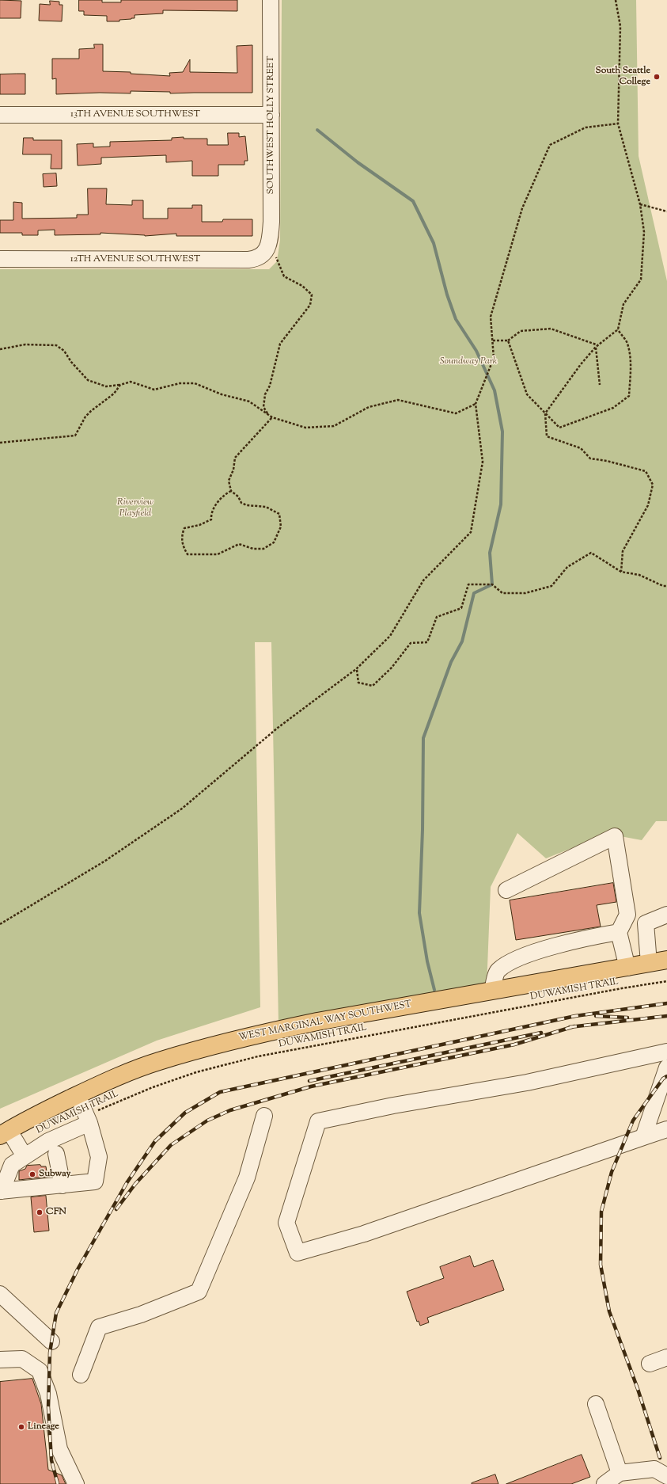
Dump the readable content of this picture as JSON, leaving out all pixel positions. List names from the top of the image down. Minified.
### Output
{"streets":{"main road":["WEST MARGINAL WAY SOUTHWEST"],"street":["13TH AVENUE SOUTHWEST","SOUTHWEST HOLLY STREET","12TH AVENUE SOUTHWEST"],"path":["DUWAMISH TRAIL"]},"crossings":[["13TH AVENUE SOUTHWEST","SOUTHWEST HOLLY STREET"],["SOUTHWEST HOLLY STREET","12TH AVENUE SOUTHWEST"]],"parks":["Soundway Park","Riverview Playfield"],"places":["South Seattle College","Subway","CFN","Lineage"]}
